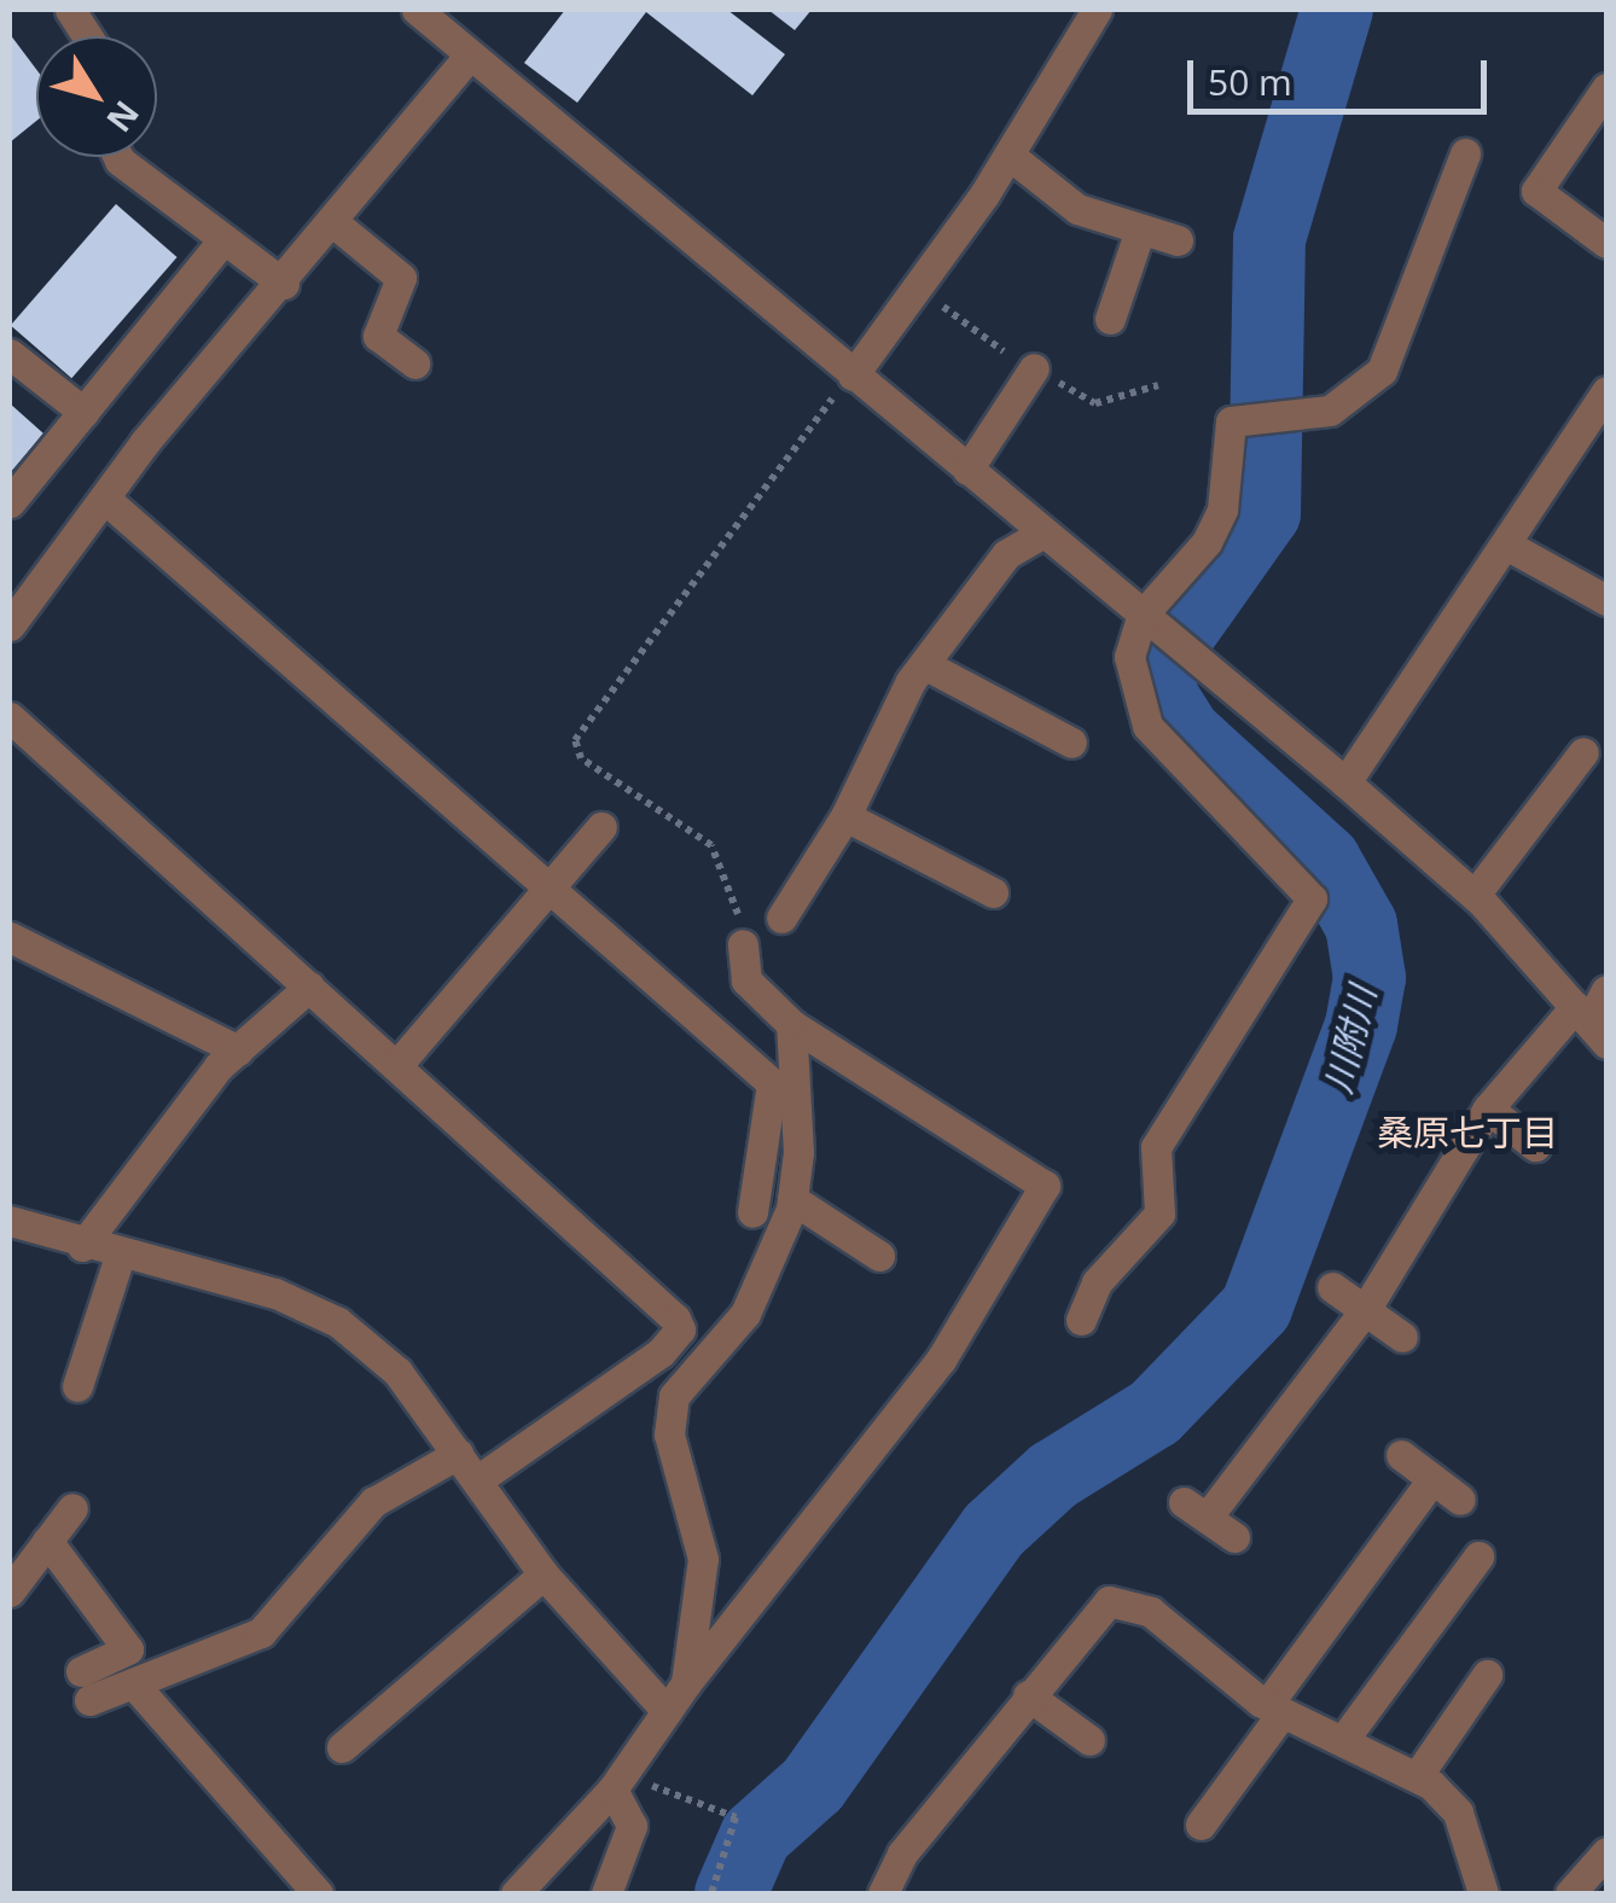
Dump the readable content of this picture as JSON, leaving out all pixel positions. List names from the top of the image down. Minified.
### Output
{"districts":["桑原七丁目"],"water":["川附川"],"scale_bar":"50 m","north":"bottom right"}
